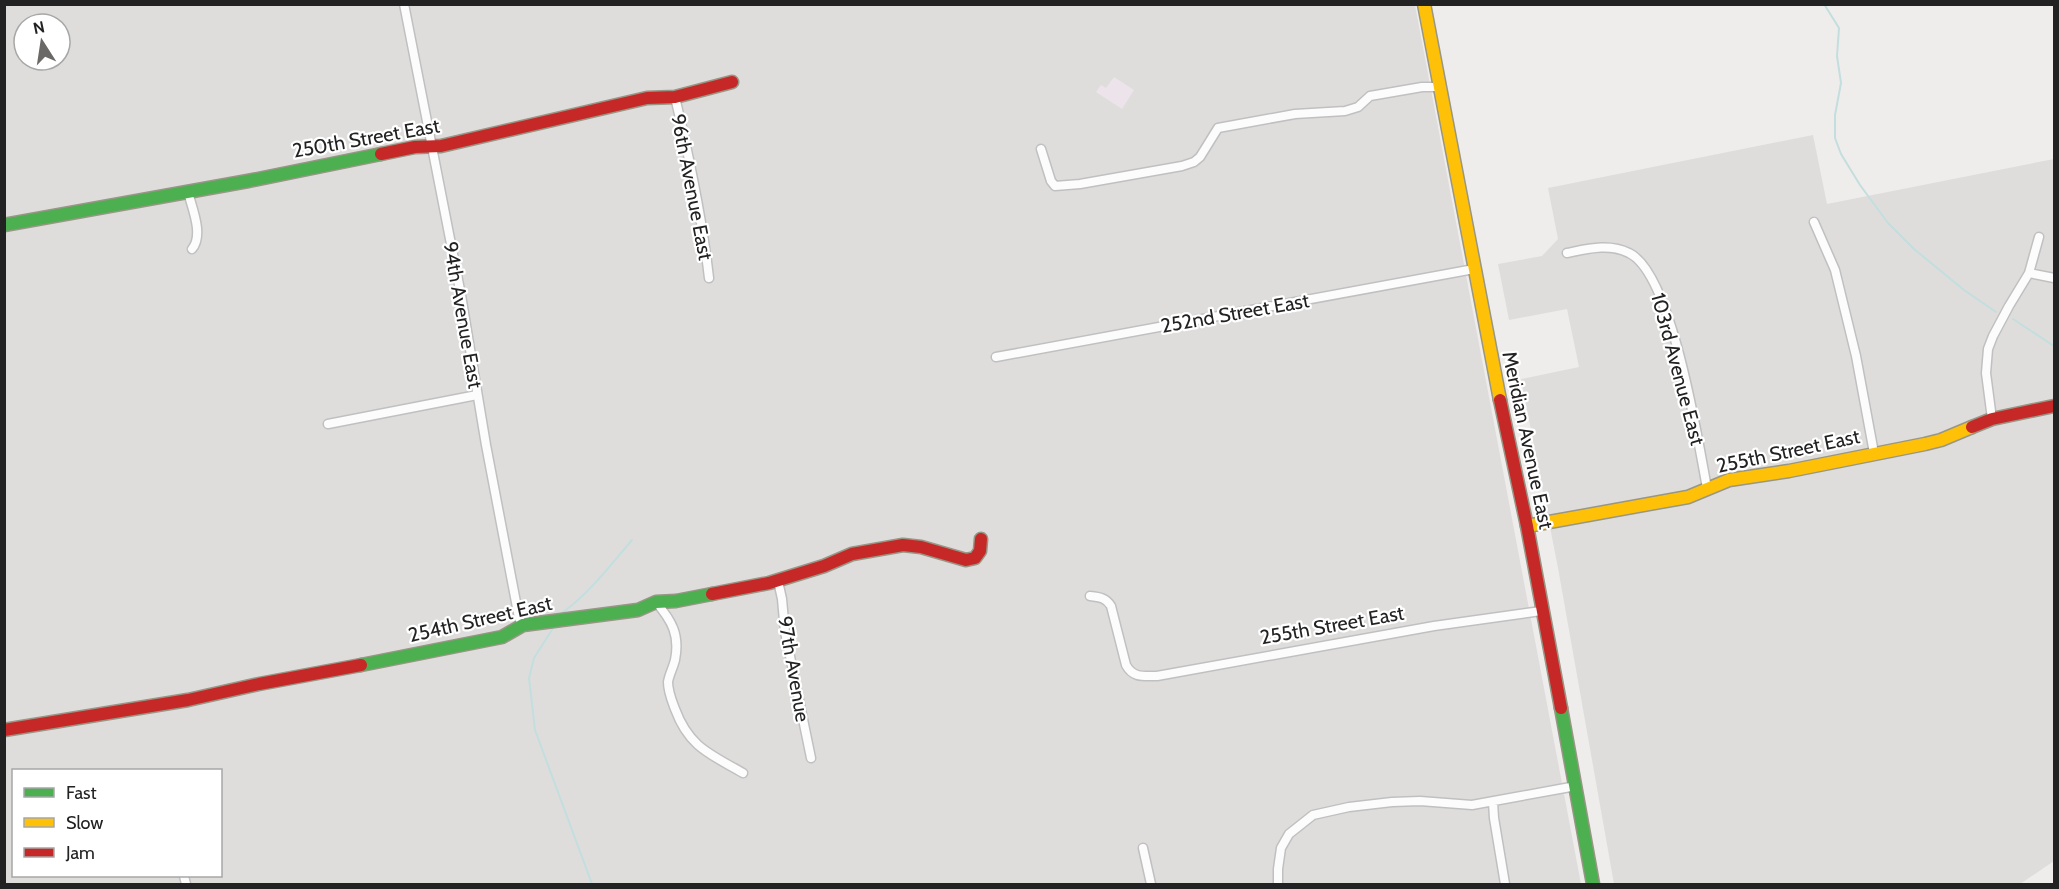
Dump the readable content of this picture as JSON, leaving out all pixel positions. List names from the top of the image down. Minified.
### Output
{"streets":{"street":["250th Street East","96th Avenue East","252nd Street East","94th Avenue East","103rd Avenue East","Meridian Avenue East","255th Street East","254th Street East","97th Avenue"]},"crossings":[["250th Street East","96th Avenue East"],["250th Street East","94th Avenue East"],["252nd Street East","Meridian Avenue East"],["94th Avenue East","254th Street East"],["103rd Avenue East","255th Street East"],["Meridian Avenue East","255th Street East"],["254th Street East","97th Avenue"]],"legend":["Fast","Slow","Jam"],"north":"top"}
